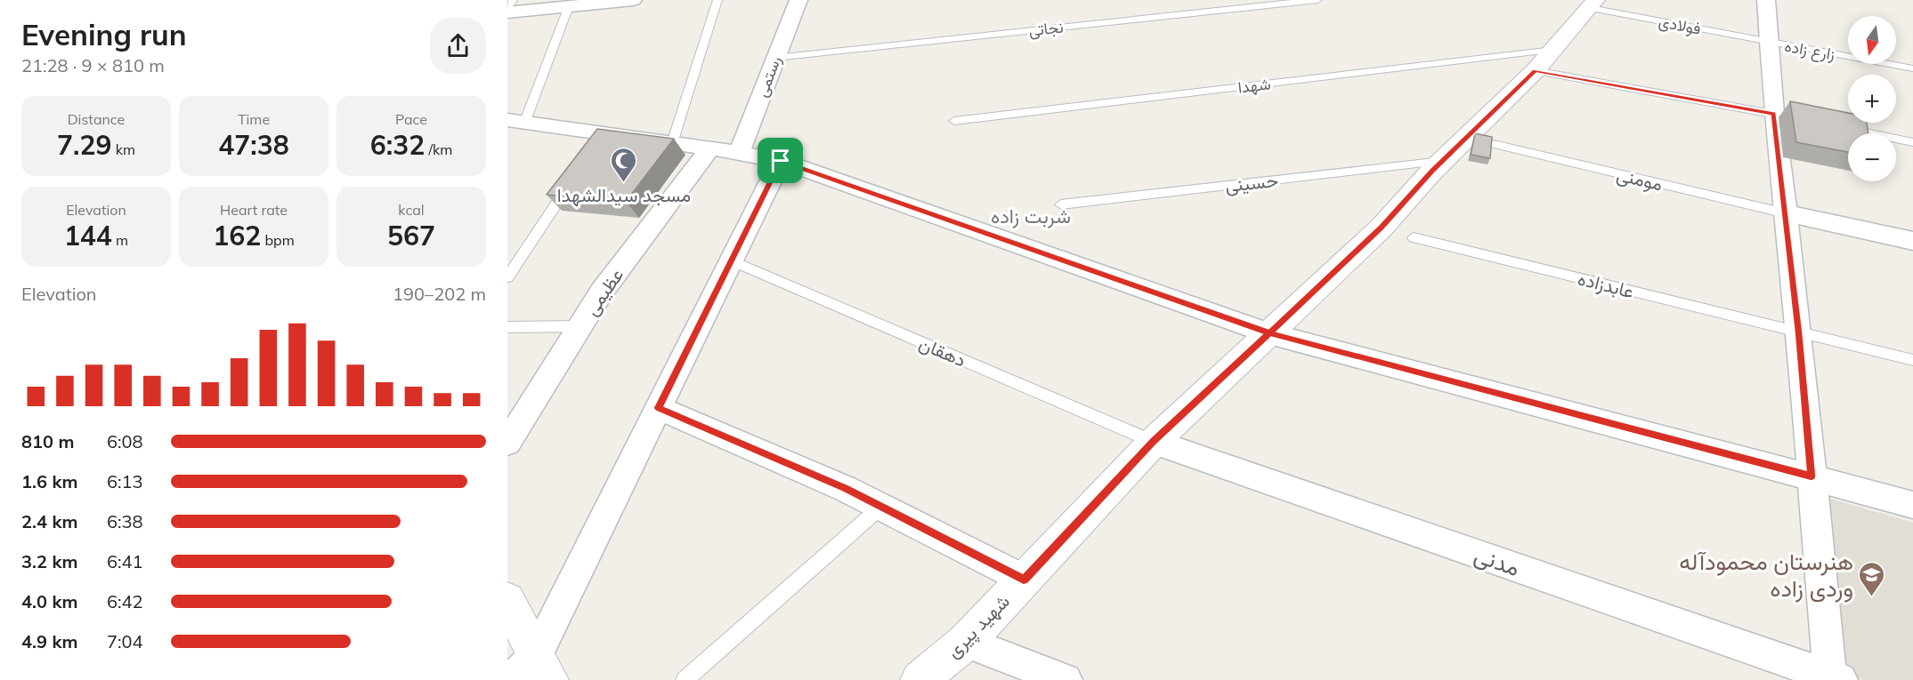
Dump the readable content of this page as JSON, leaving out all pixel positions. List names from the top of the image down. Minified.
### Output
{"streets":{"street":["رستمی","عظیمی","مدنی","شهید پیری"],"lane":["فولادی","نجاتی","زارع زاده","شهدا","مومنی","حسینی","عابدزاده","دهقان"]},"crossings":[["فولادی","زارع زاده"],["فولادی","شهید پیری"],["نجاتی","رستمی"],["شهدا","شهید پیری"],["حسینی","شهید پیری"],["دهقان","مدنی"],["دهقان","شهید پیری"],["مدنی","شهید پیری"]],"districts":["شربت زاده"],"places":{"mosque":["مسجد سیدالشهدا"],"school or university":["هنرستان محمودآله وردی زاده"]},"north":"bottom","page":{"heading":["Evening run","21:28 · 9 × 810 m"],"map_buttons":["+","−"],"stats":[["Distance","7.29 km"],["Time","47:38"],["Pace","6:32 /km"],["Elevation","144 m"],["Heart rate","162 bpm"],["kcal","567"]],"chart":["Elevation","190–202 m"],"list":[{"name":"810 m","note":"6:08"},{"name":"1.6 km","note":"6:13"},{"name":"2.4 km","note":"6:38"},{"name":"3.2 km","note":"6:41"},{"name":"4.0 km","note":"6:42"},{"name":"4.9 km","note":"7:04"}]}}
